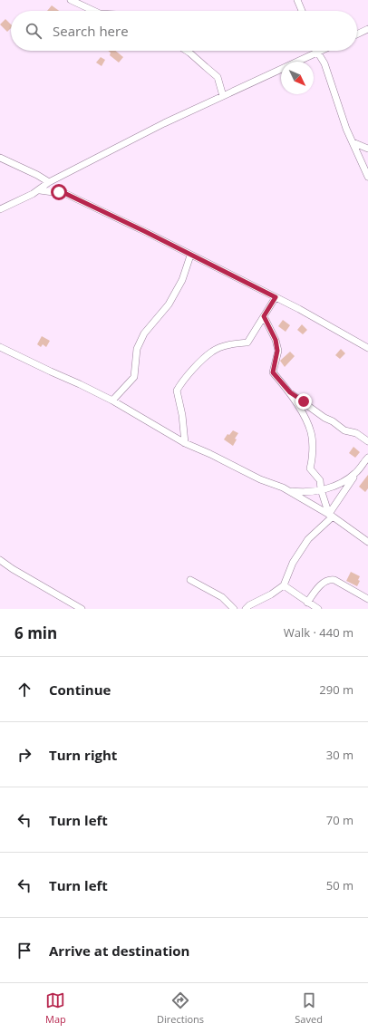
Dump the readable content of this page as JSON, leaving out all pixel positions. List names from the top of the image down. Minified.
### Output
{"north":"bottom right","page":{"search":"Search here","heading":["6 min","Walk · 440 m"],"list":[["Continue","290 m"],["Turn right","30 m"],["Turn left","70 m"],["Turn left","50 m"],"Arrive at destination"],"nav":["Map","Directions","Saved"]}}
